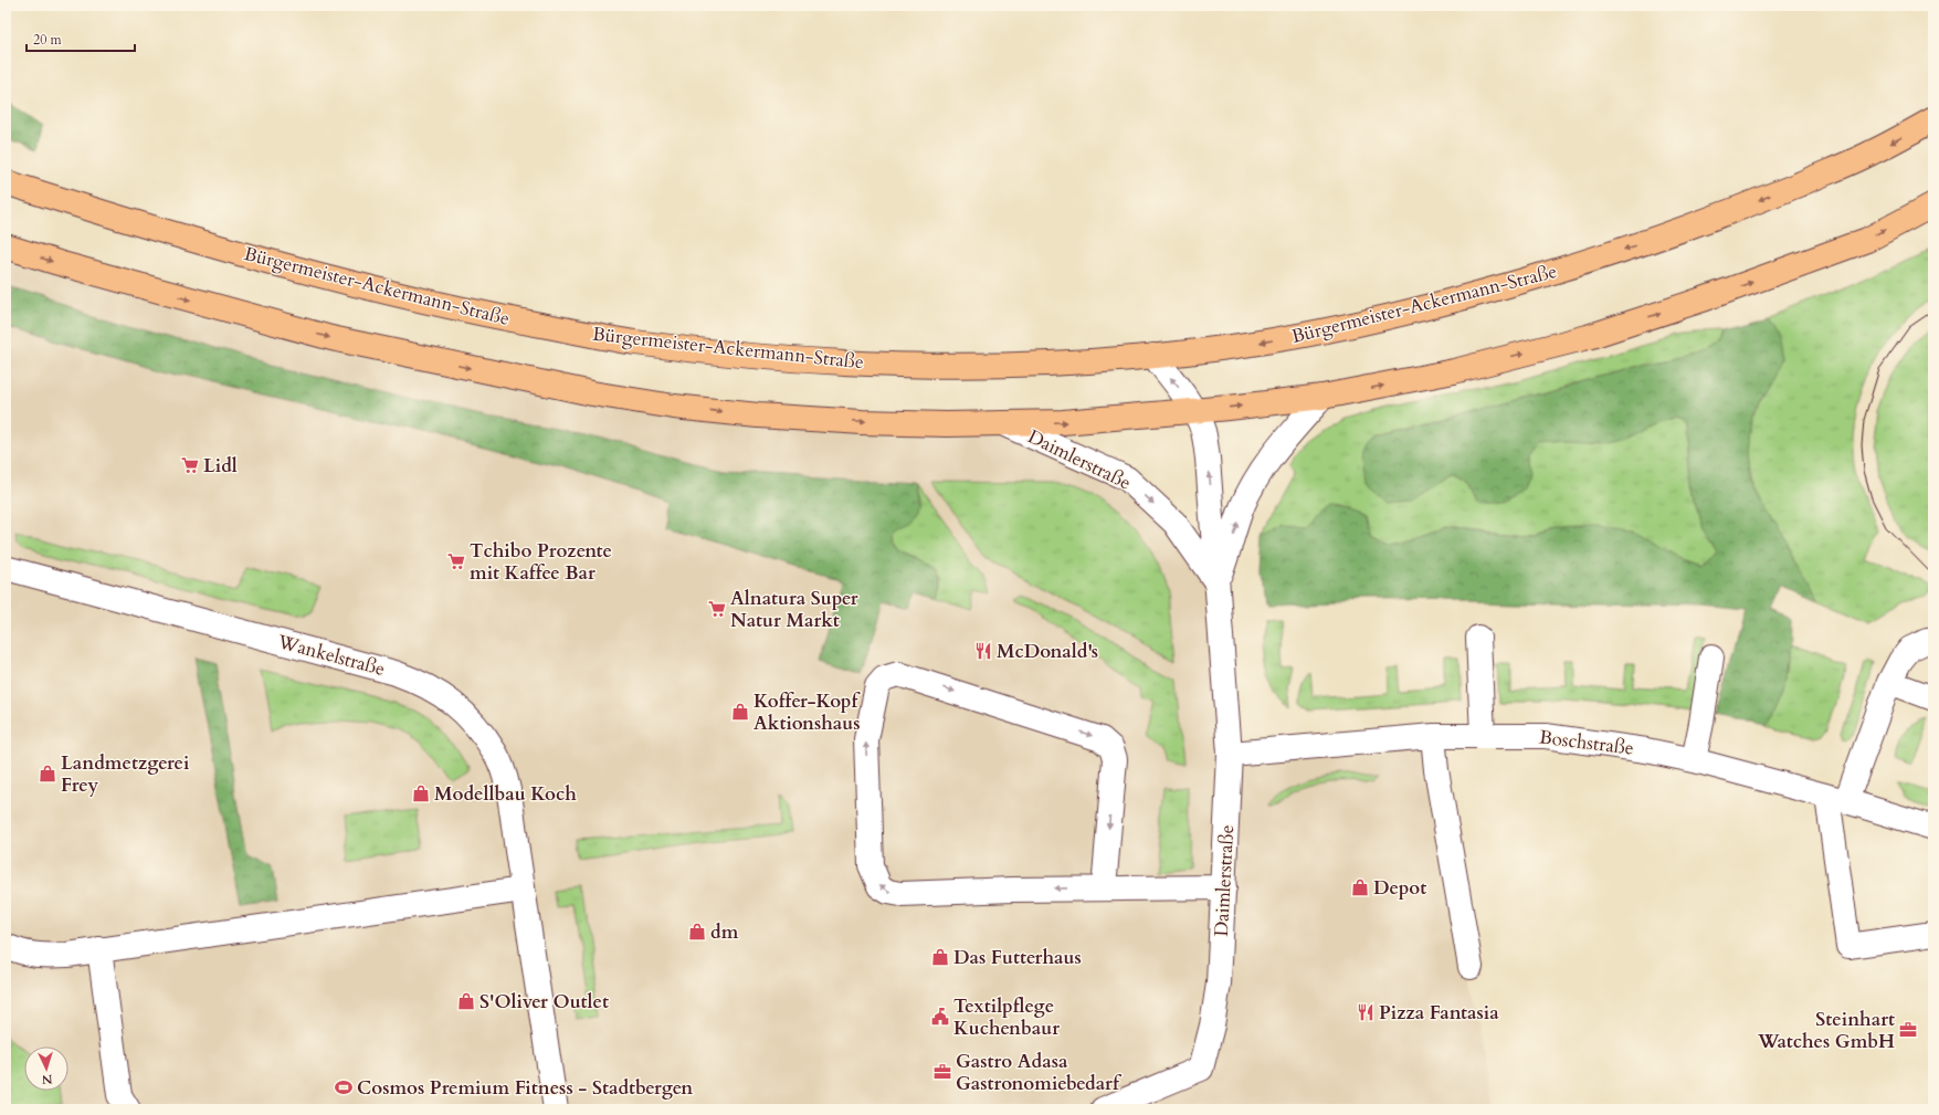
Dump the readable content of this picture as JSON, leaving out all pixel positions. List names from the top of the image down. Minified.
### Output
{"streets":{"main road":["Bürgermeister-Ackermann-Straße"],"street":["Daimlerstraße","Wankelstraße","Boschstraße"]},"crossings":[["Bürgermeister-Ackermann-Straße","Daimlerstraße"],["Daimlerstraße","Boschstraße"]],"places":{"supermarket":["Lidl","Tchibo Prozente mit Kaffee Bar","Alnatura Super Natur Markt"],"restaurant":["McDonald's","Pizza Fantasia"],"shop":["Koffer-Kopf Aktionshaus","Landmetzgerei Frey","Modellbau Koch","Depot","dm","Das Futterhaus","S'Oliver Outlet"],"public building":["Textilpflege Kuchenbaur"],"office":["Steinhart Watches GmbH","Gastro Adasa Gastronomiebedarf"],"sports":["Cosmos Premium Fitness - Stadtbergen"]},"scale_bar":"20 m","north":"bottom"}
